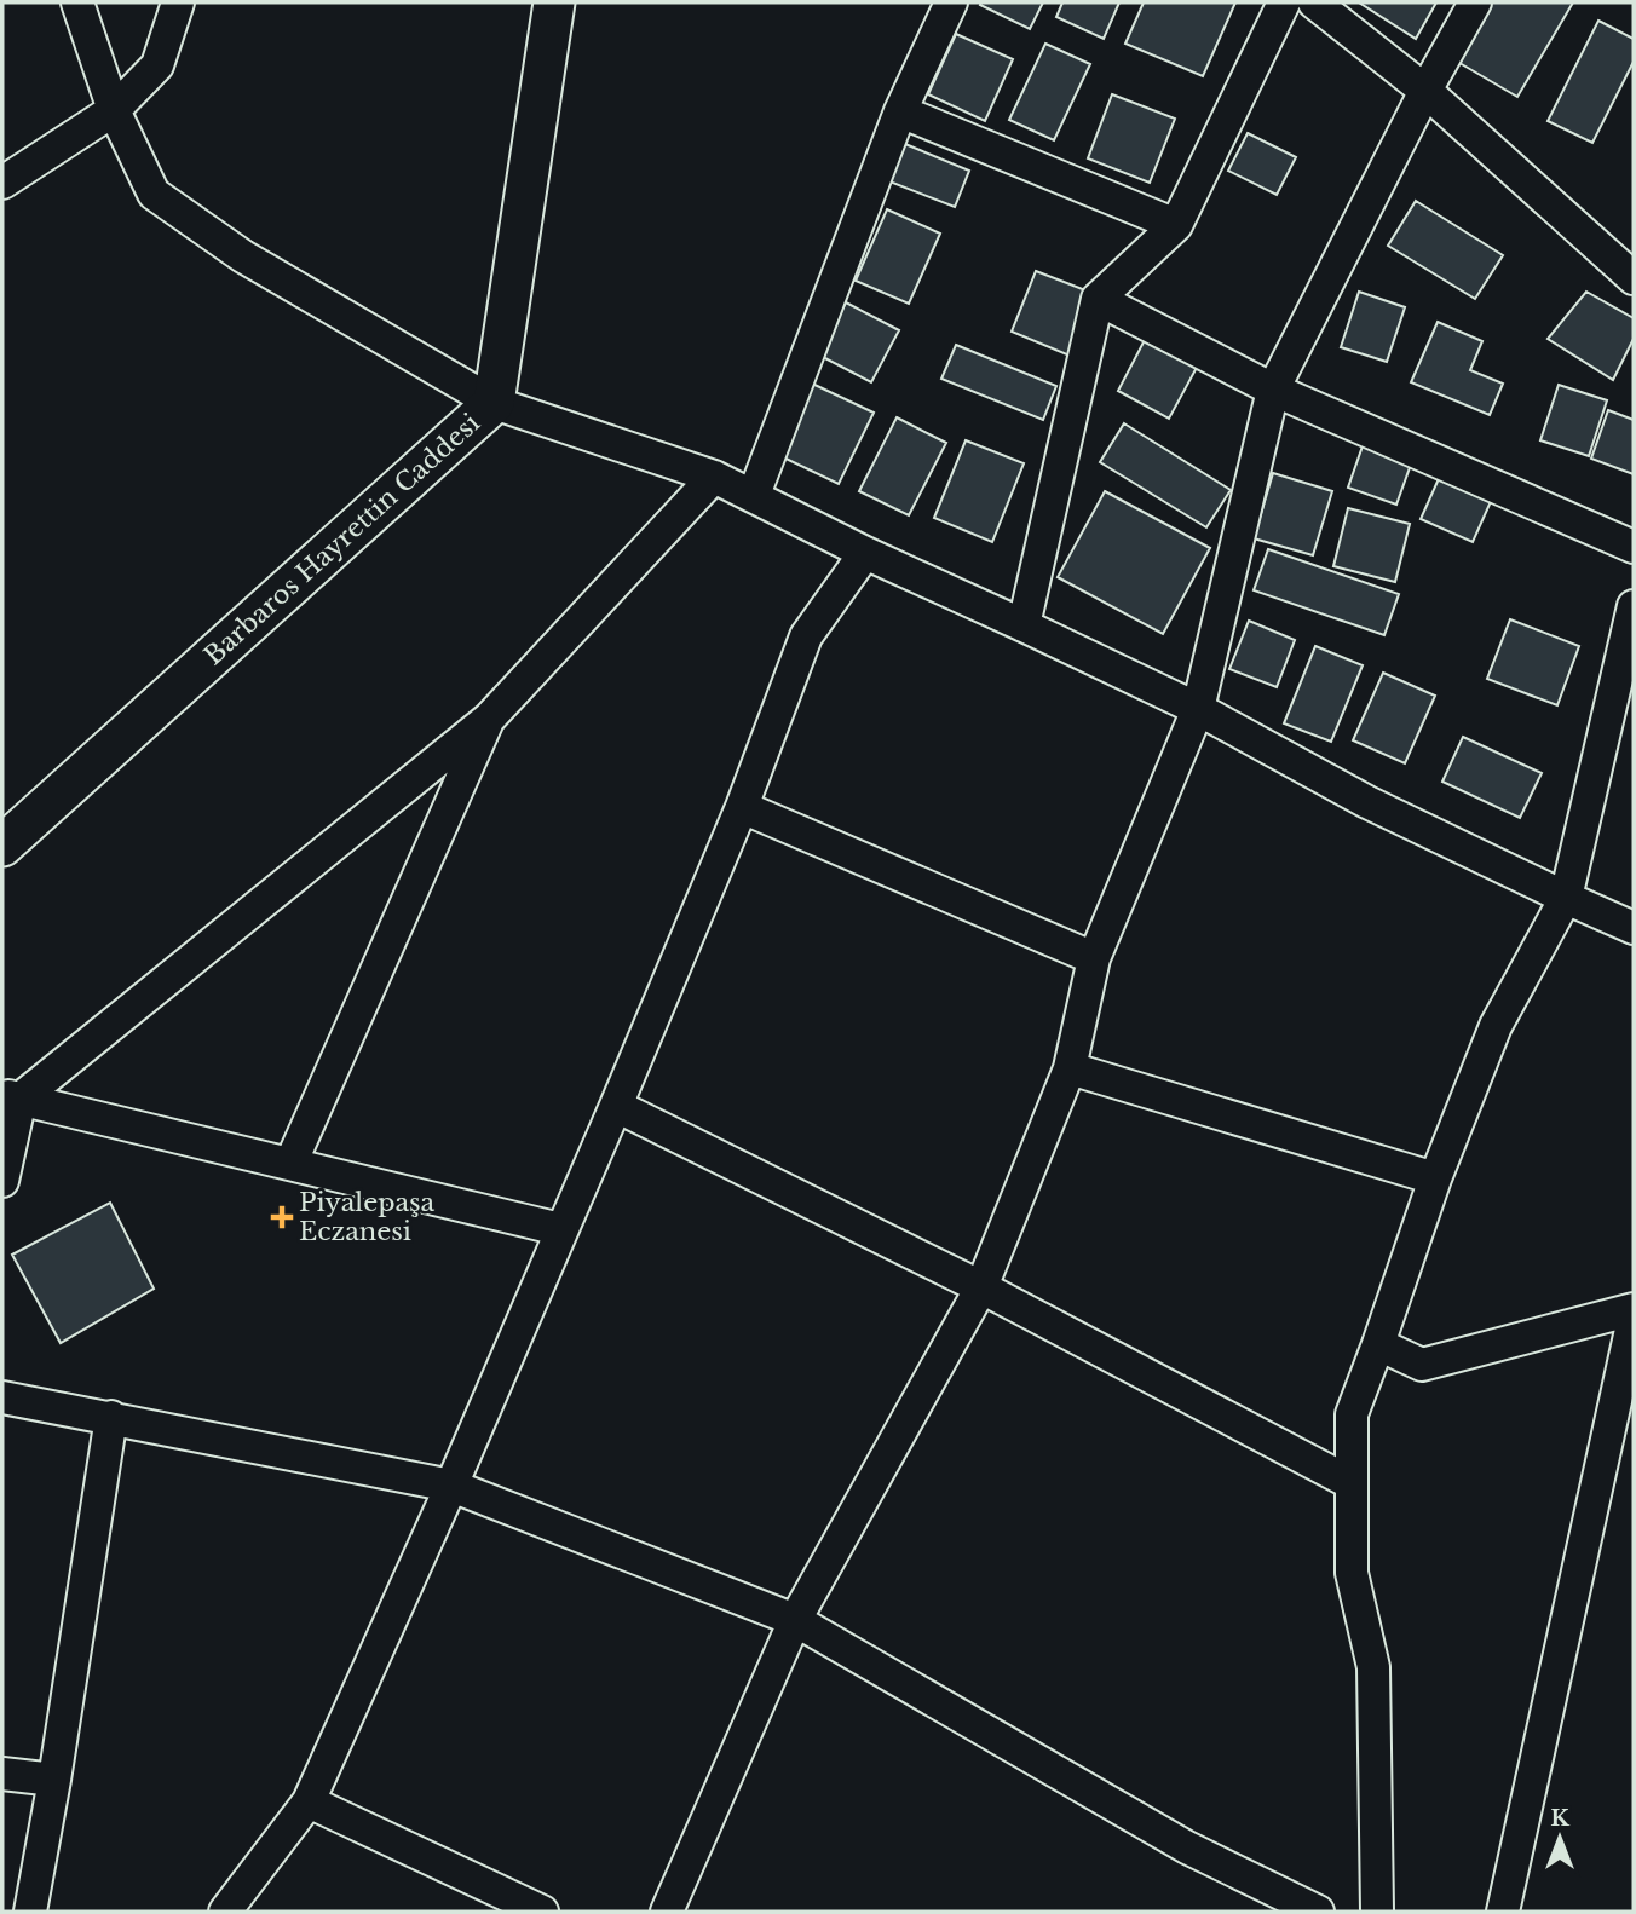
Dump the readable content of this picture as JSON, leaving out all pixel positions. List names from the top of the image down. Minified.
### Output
{"streets":{"street":["Barbaros Hayrettin Caddesi"]},"places":{"health":["Piyalepaşa Eczanesi"]},"north":"top"}
